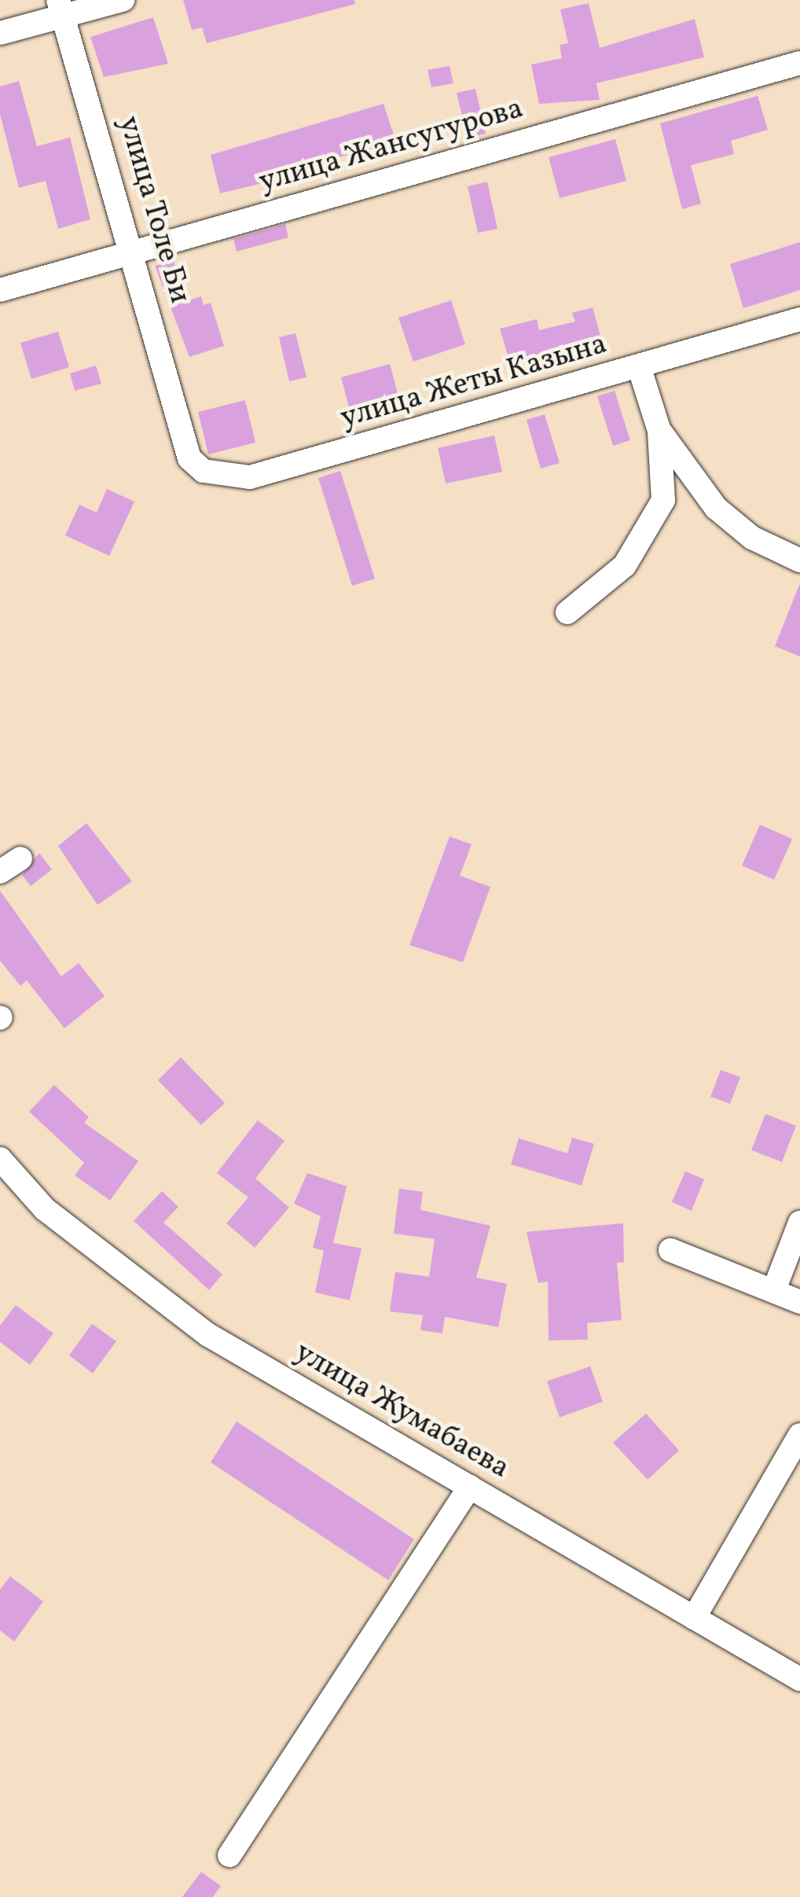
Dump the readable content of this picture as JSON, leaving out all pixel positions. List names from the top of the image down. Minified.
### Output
{"streets":{"street":["улица Жансугурова","улица Толе Би","улица Жеты Казына","улица Жумабаева"]},"crossings":[["улица Жансугурова","улица Толе Би"],["улица Толе Би","улица Жеты Казына"]]}
